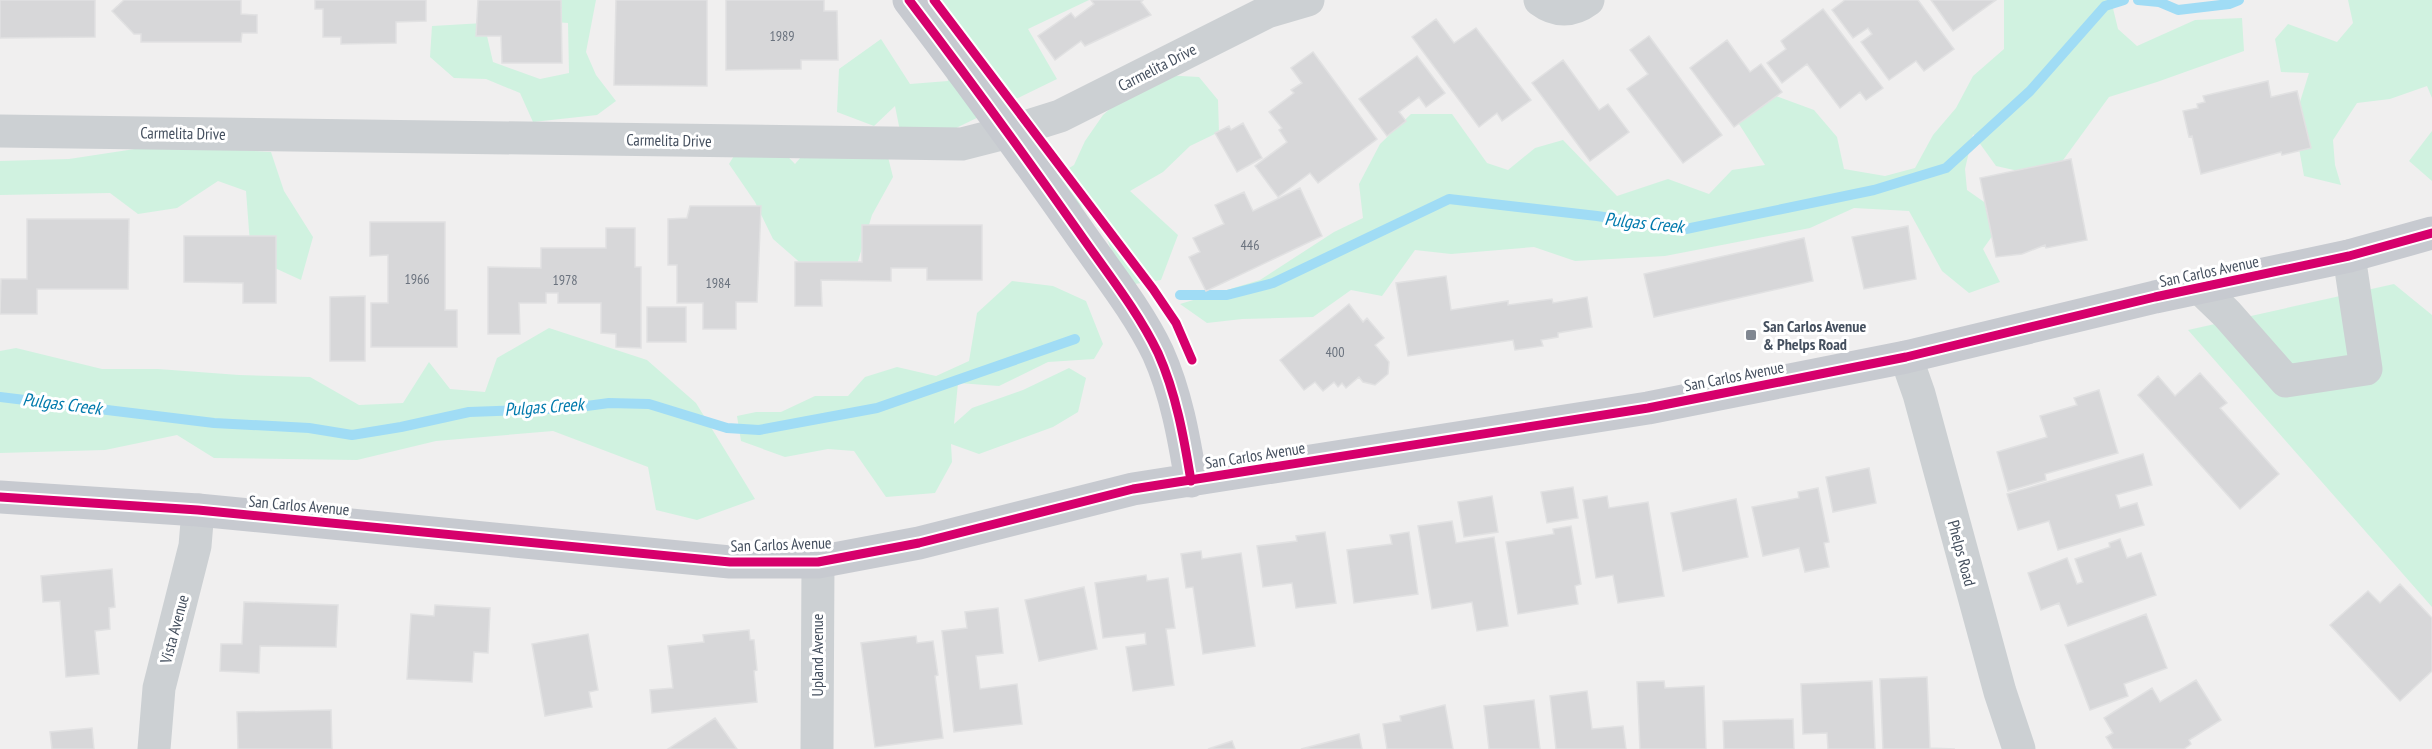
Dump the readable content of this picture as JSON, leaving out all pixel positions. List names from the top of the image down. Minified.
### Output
{"streets":{"main road":["San Carlos Avenue"],"street":["Carmelita Drive","Phelps Road","Vista Avenue","Upland Avenue"]},"crossings":[["San Carlos Avenue","Phelps Road"],["San Carlos Avenue","Vista Avenue"],["San Carlos Avenue","Upland Avenue"]],"water":["Pulgas Creek"],"places":{"transit":["San Carlos Avenue & Phelps Road"]},"house_numbers":["1989","446","1966","1978","1984","400"]}
